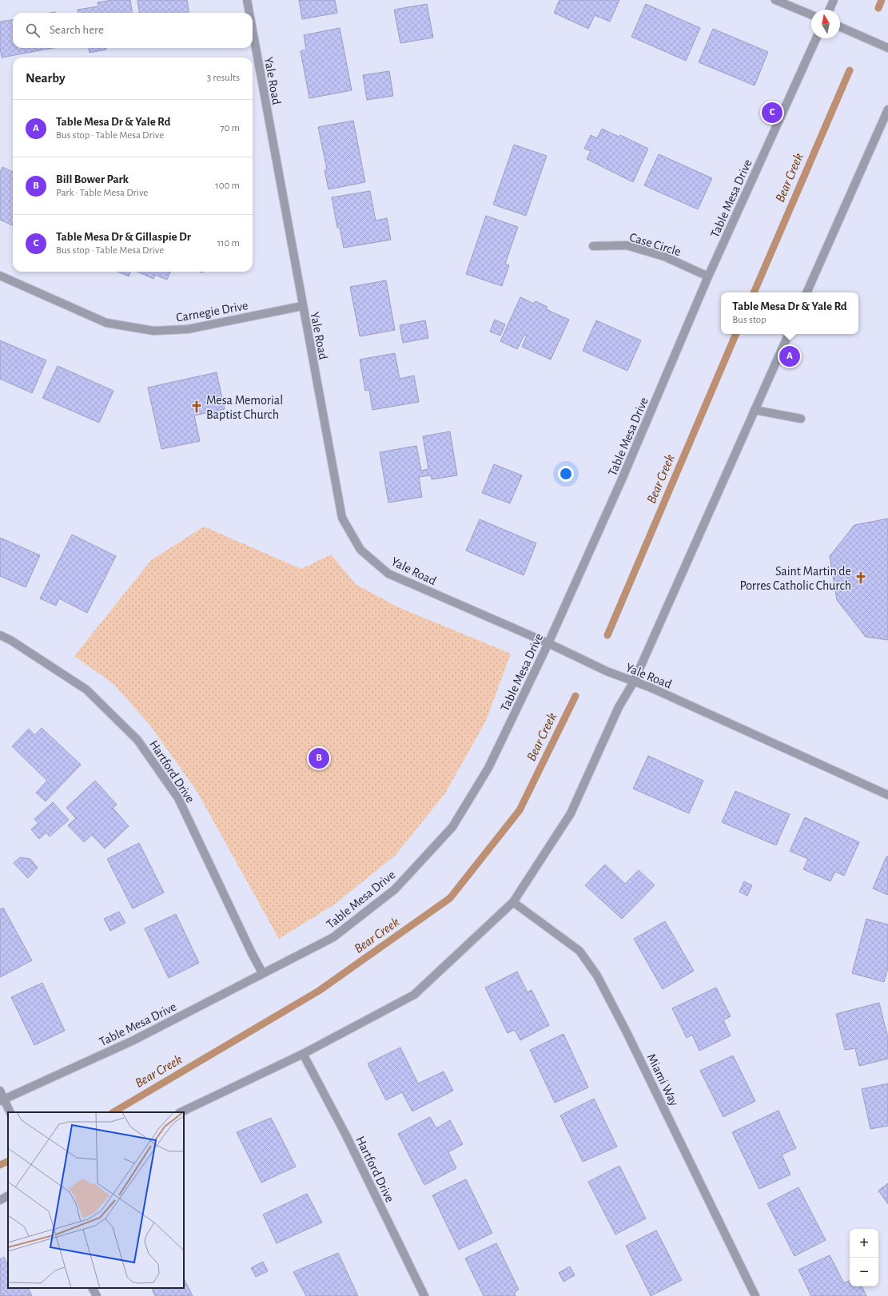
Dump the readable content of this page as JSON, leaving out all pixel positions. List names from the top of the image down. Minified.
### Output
{"streets":{"street":["Yale Road","Table Mesa Drive","Case Circle","Carnegie Drive","Hartford Drive","Miami Way"]},"crossings":[["Yale Road","Table Mesa Drive"],["Yale Road","Carnegie Drive"],["Table Mesa Drive","Case Circle"],["Table Mesa Drive","Hartford Drive"]],"water":["Bear Creek"],"places":{"church":["Mesa Memorial Baptist Church","Saint Martin de Porres Catholic Church"]},"north":"top","page":{"search":"Search here","heading":["Nearby","3 results"],"list":[{"mark":"A","name":"Table Mesa Dr & Yale Rd","note":"Bus stop · Table Mesa Drive","value":"70 m"},{"mark":"B","name":"Bill Bower Park","note":"Park · Table Mesa Drive","value":"100 m"},{"mark":"C","name":"Table Mesa Dr & Gillaspie Dr","note":"Bus stop · Table Mesa Drive","value":"110 m"}],"pins":["C","A","B"],"popup":["Table Mesa Dr & Yale Rd","Bus stop"],"map_buttons":["+","−"]}}
